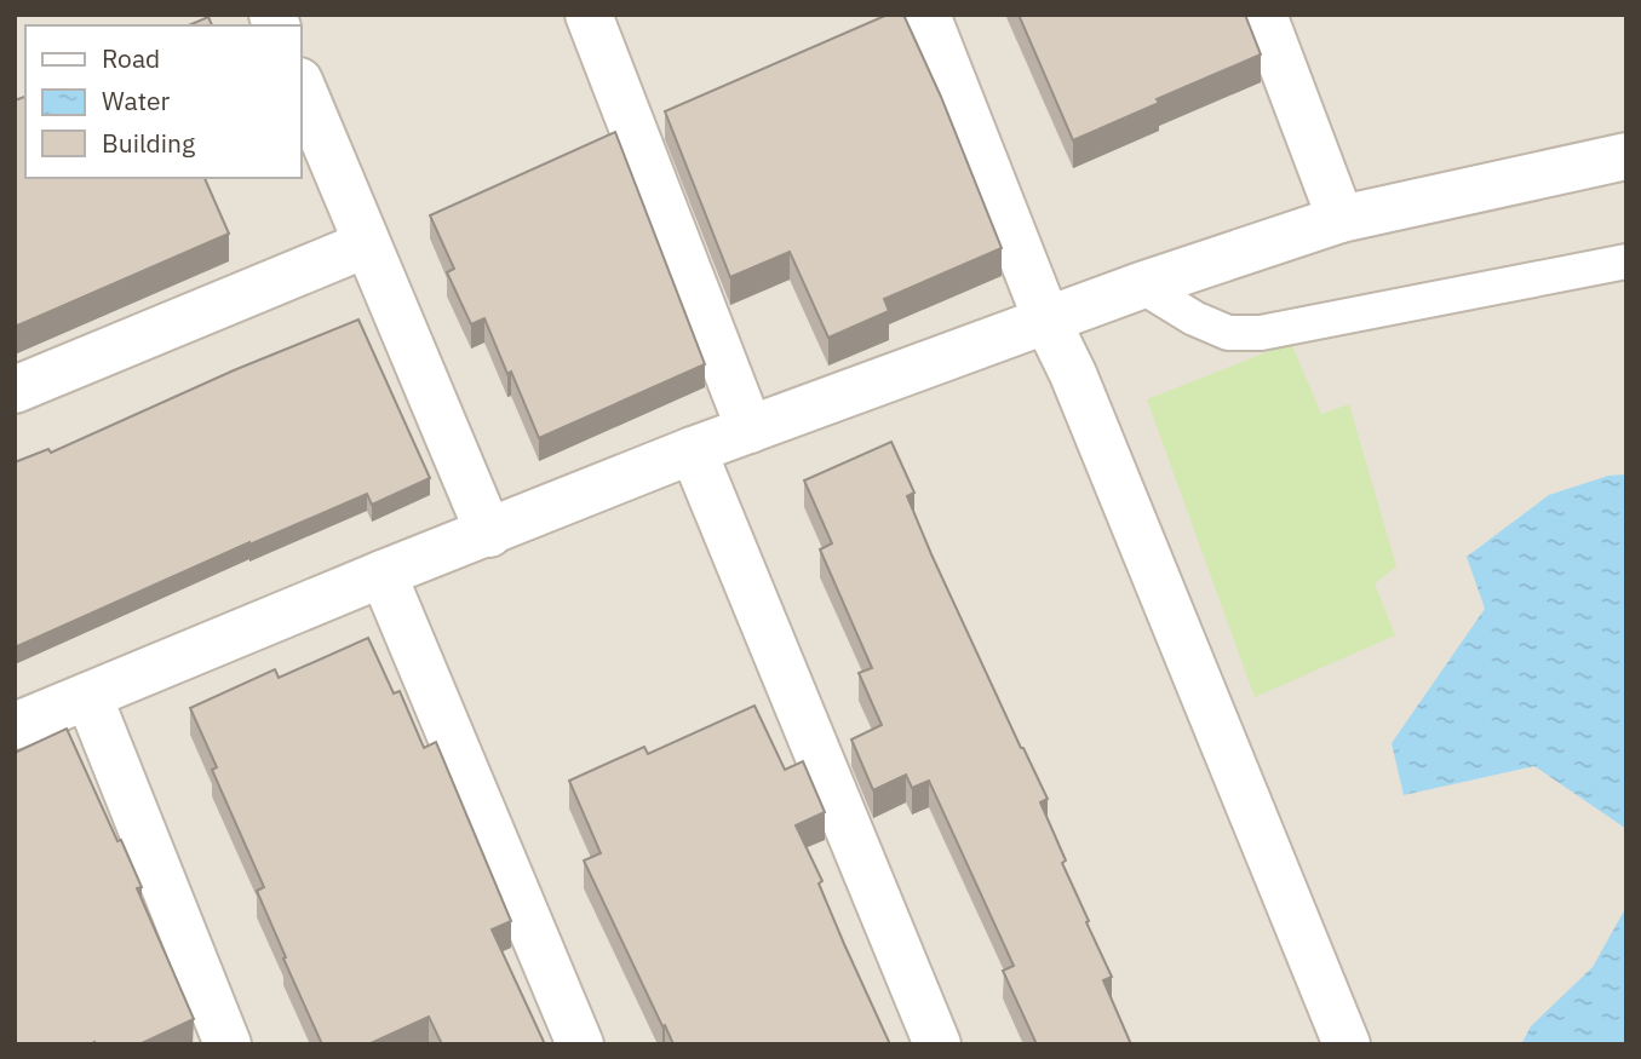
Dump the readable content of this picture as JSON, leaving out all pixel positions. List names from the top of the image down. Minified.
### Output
{"legend":["Road","Water","Building"]}
